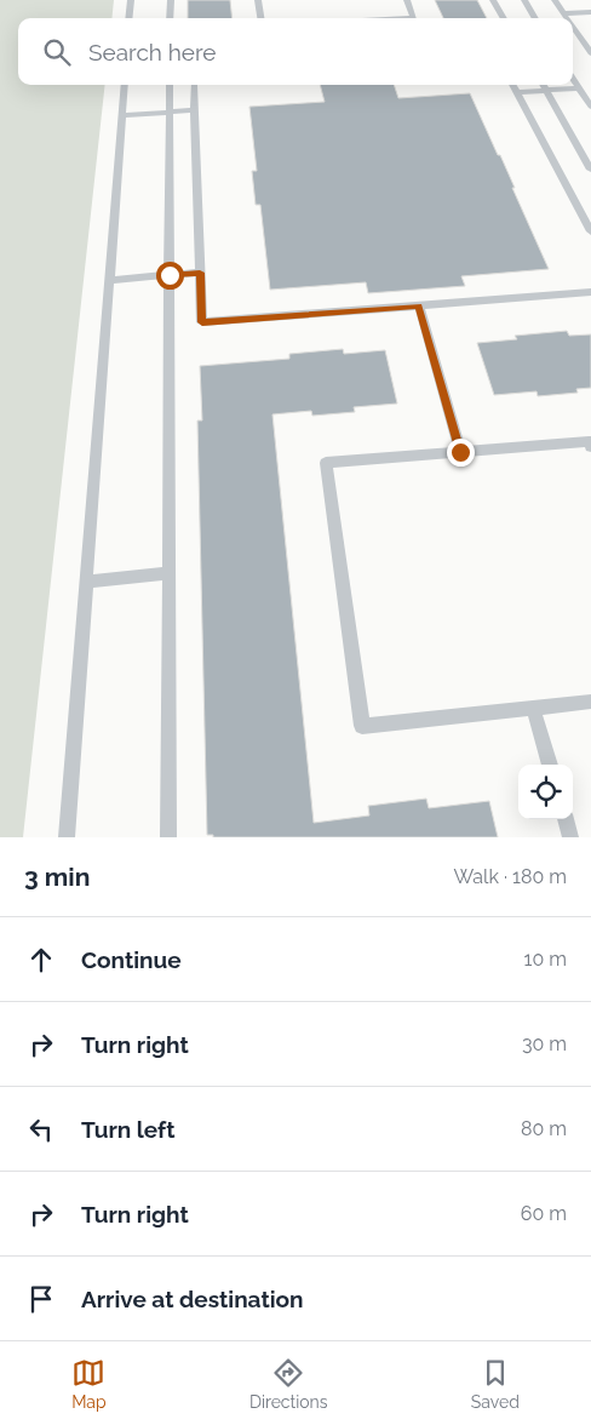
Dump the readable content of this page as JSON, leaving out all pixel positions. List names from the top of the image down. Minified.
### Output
{"page":{"search":"Search here","heading":["3 min","Walk · 180 m"],"list":[["Continue","10 m"],["Turn right","30 m"],["Turn left","80 m"],["Turn right","60 m"],"Arrive at destination"],"nav":["Map","Directions","Saved"]}}
